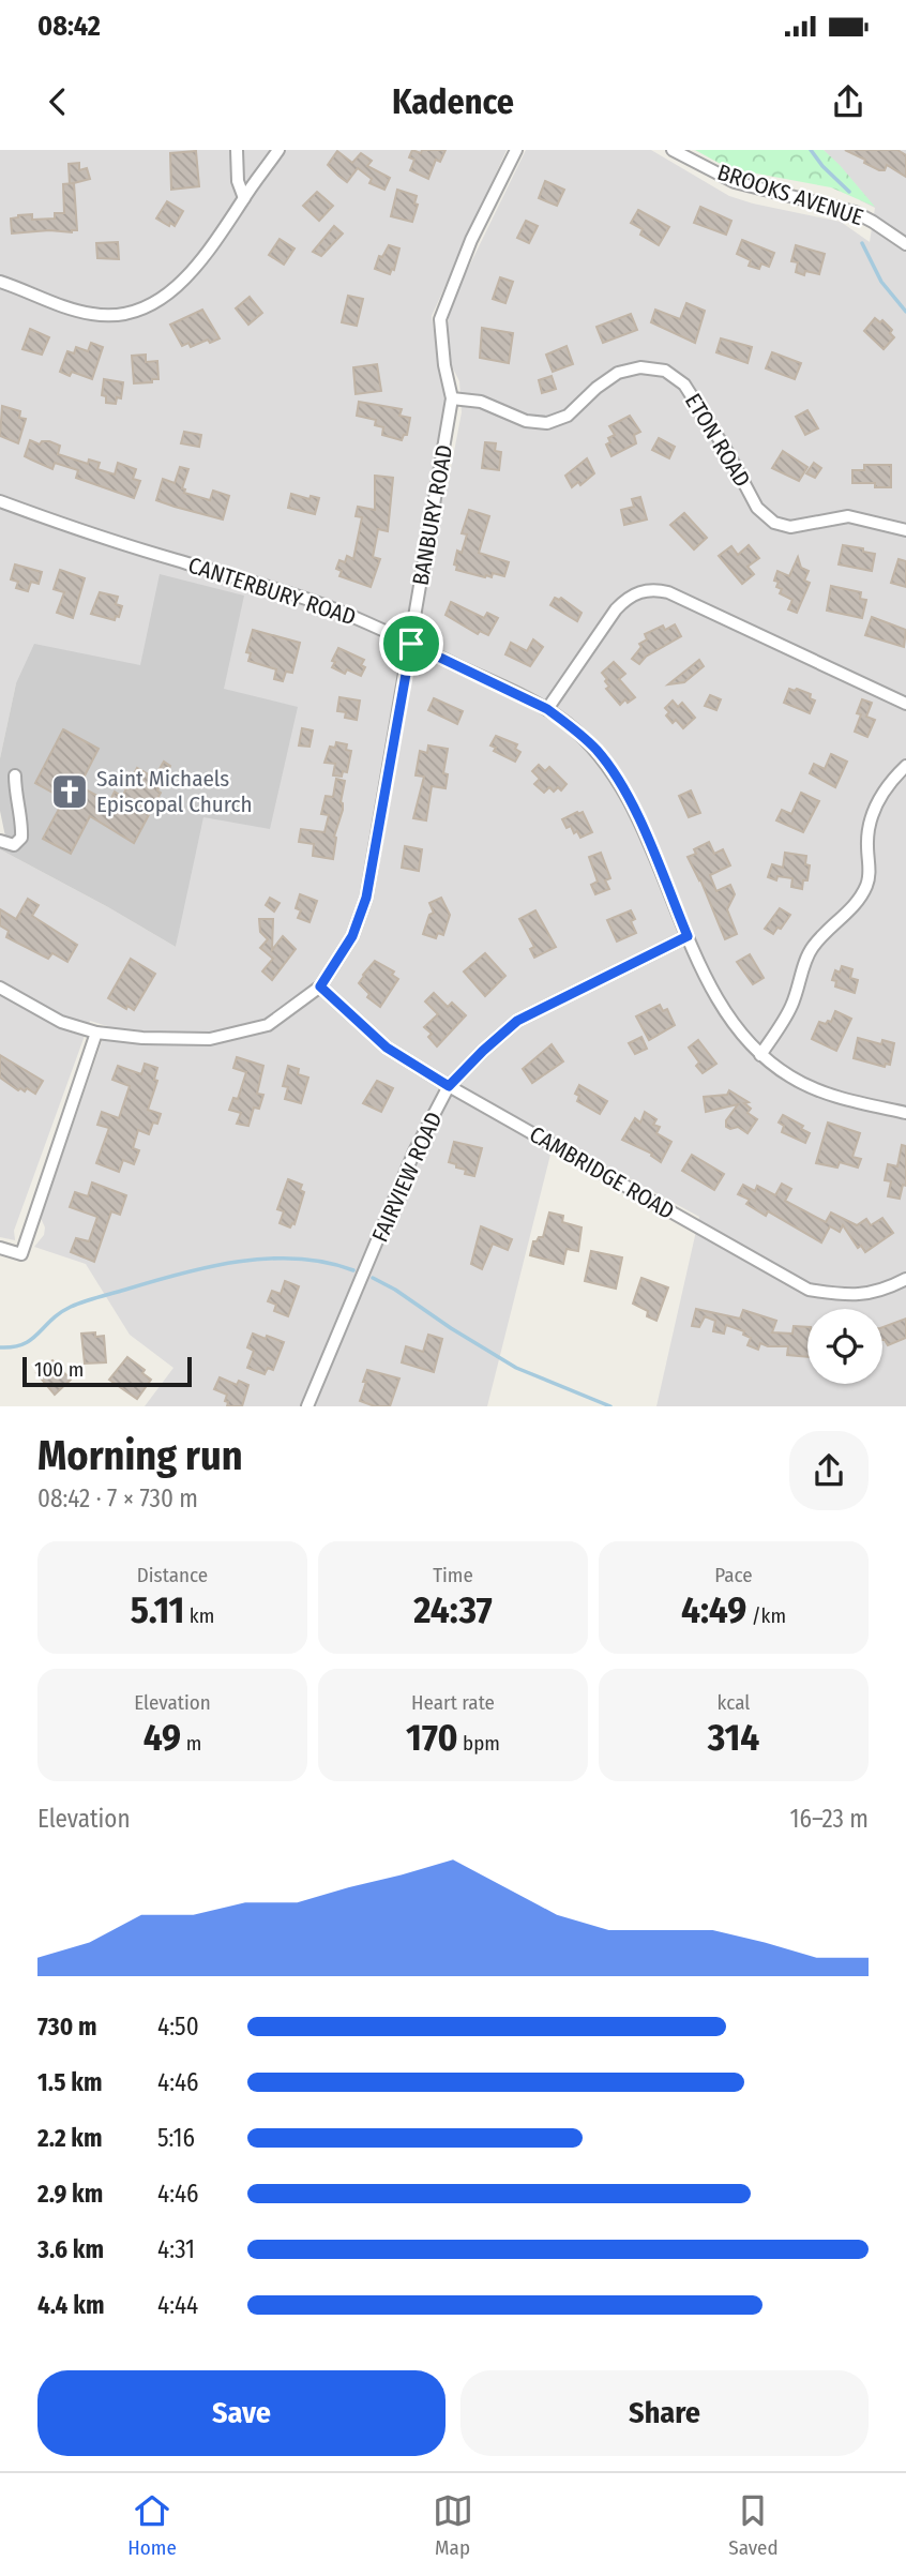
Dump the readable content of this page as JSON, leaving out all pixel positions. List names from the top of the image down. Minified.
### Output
{"streets":{"street":["BROOKS AVENUE","ETON ROAD","BANBURY ROAD","CANTERBURY ROAD","CAMBRIDGE ROAD","FAIRVIEW ROAD"]},"crossings":[["ETON ROAD","BANBURY ROAD"],["BANBURY ROAD","CANTERBURY ROAD"],["BANBURY ROAD","CAMBRIDGE ROAD"],["CANTERBURY ROAD","FAIRVIEW ROAD"],["CAMBRIDGE ROAD","FAIRVIEW ROAD"]],"places":{"church":["Saint Michaels Episcopal Church"]},"scale_bar":"100 m","page":{"status":"08:42","header":"Kadence","scale":"100 m","heading":["Morning run","08:42 · 7 × 730 m"],"stats":[["Distance","5.11 km"],["Time","24:37"],["Pace","4:49 /km"],["Elevation","49 m"],["Heart rate","170 bpm"],["kcal","314"]],"chart":["Elevation","16–23 m"],"list":[{"name":"730 m","note":"4:50"},{"name":"1.5 km","note":"4:46"},{"name":"2.2 km","note":"5:16"},{"name":"2.9 km","note":"4:46"},{"name":"3.6 km","note":"4:31"},{"name":"4.4 km","note":"4:44"}],"buttons":["Save","Share"],"tabs":["Home","Map","Saved"]}}
